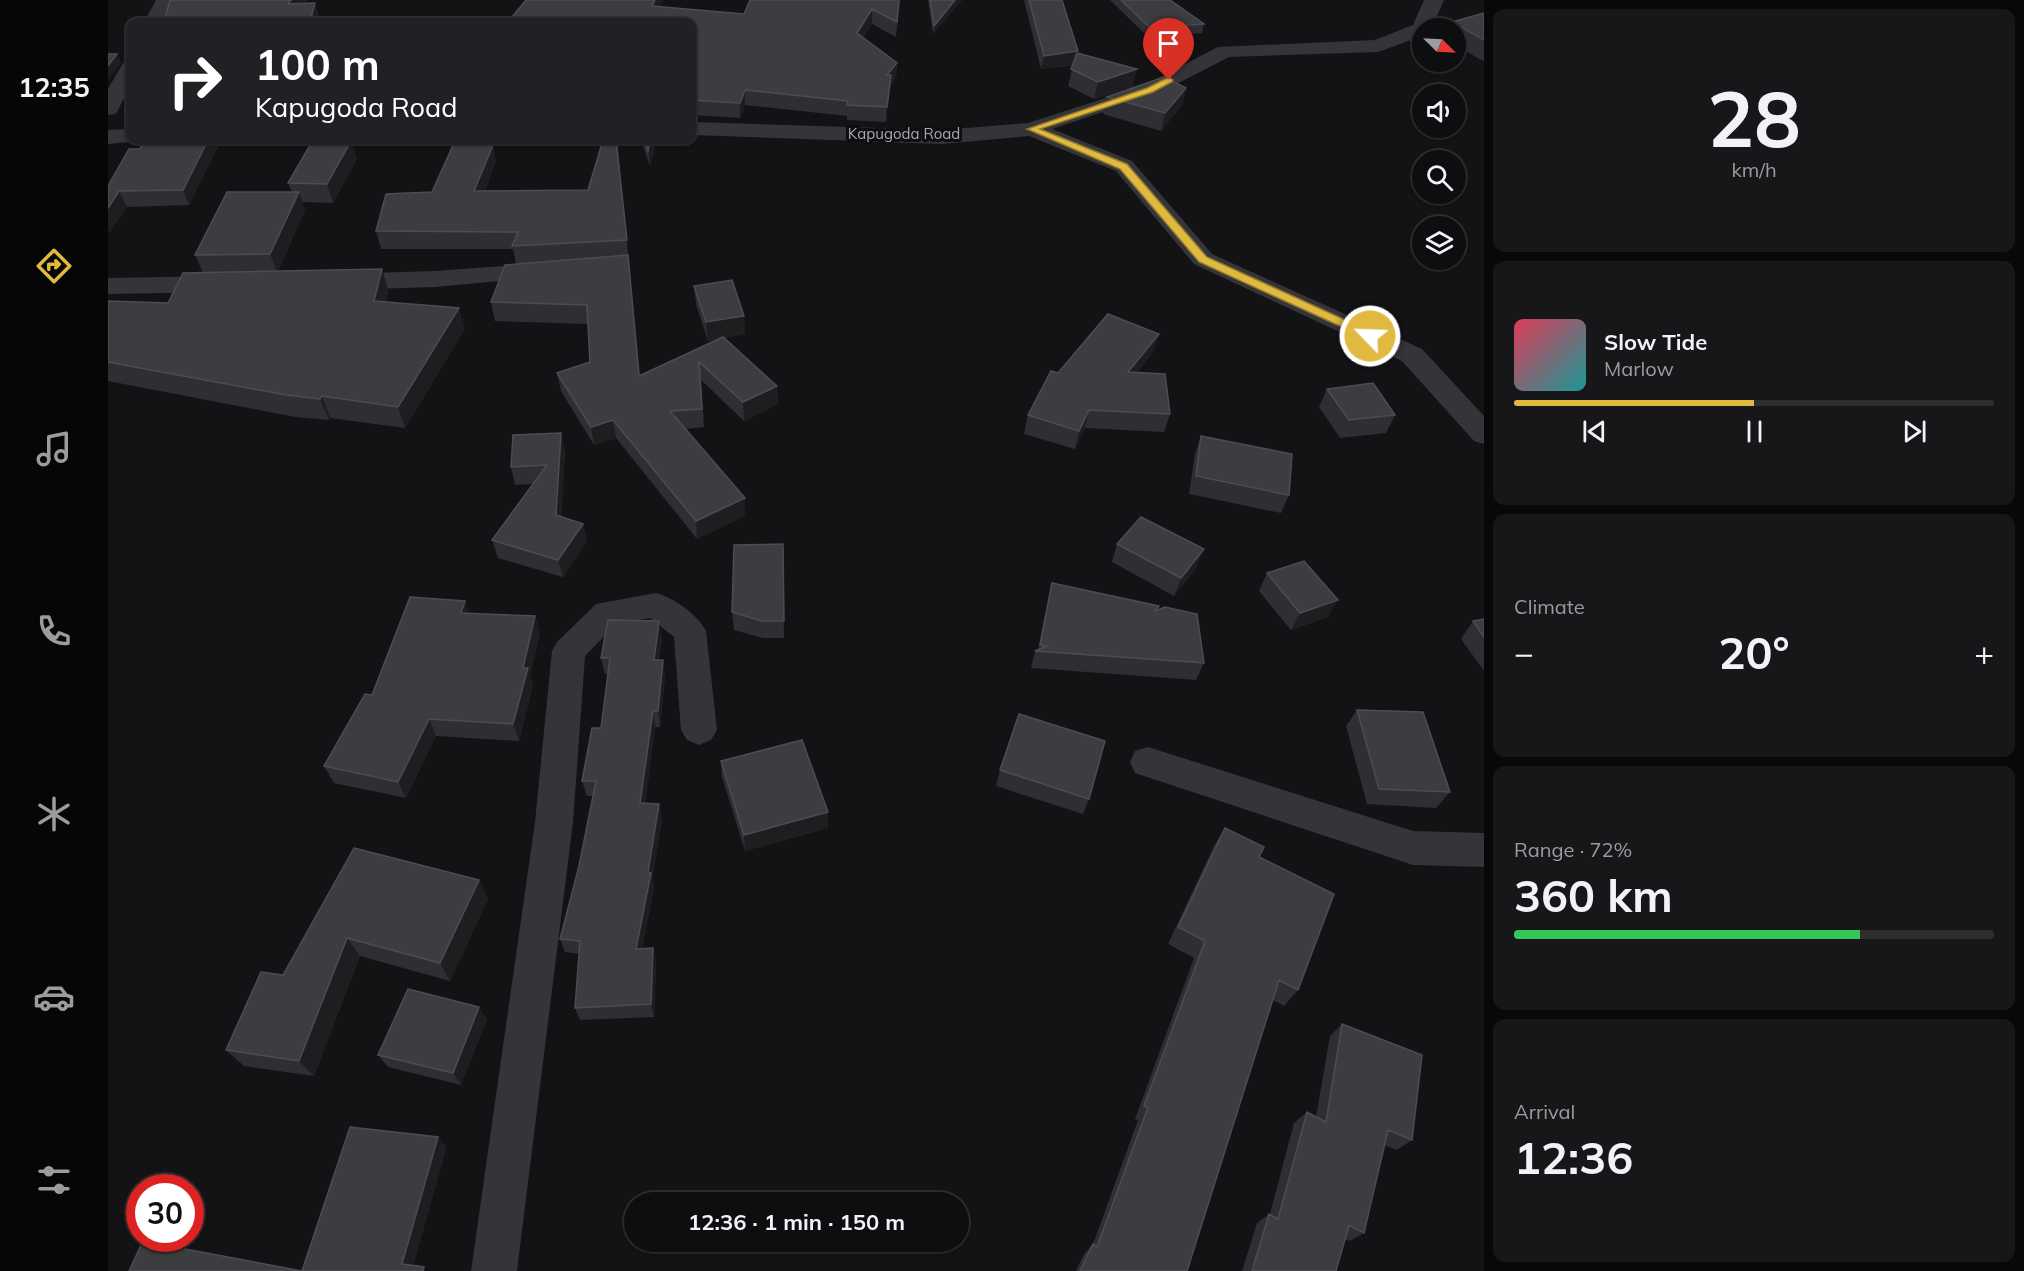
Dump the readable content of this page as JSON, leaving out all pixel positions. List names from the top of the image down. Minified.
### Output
{"streets":{"street":["Kapugoda Road"]},"north":"bottom right","page":{"tabs":"12:35","tile":[["28","km/h"],"Climate",["Range · 72%","360 km"],["Arrival","12:36"]],"turn":["100 m","Kapugoda Road"],"song":["Slow Tide","Marlow"],"heat":["−","20°","+"],"limit":"30","trip":"12:36 · 1 min · 150 m"}}
